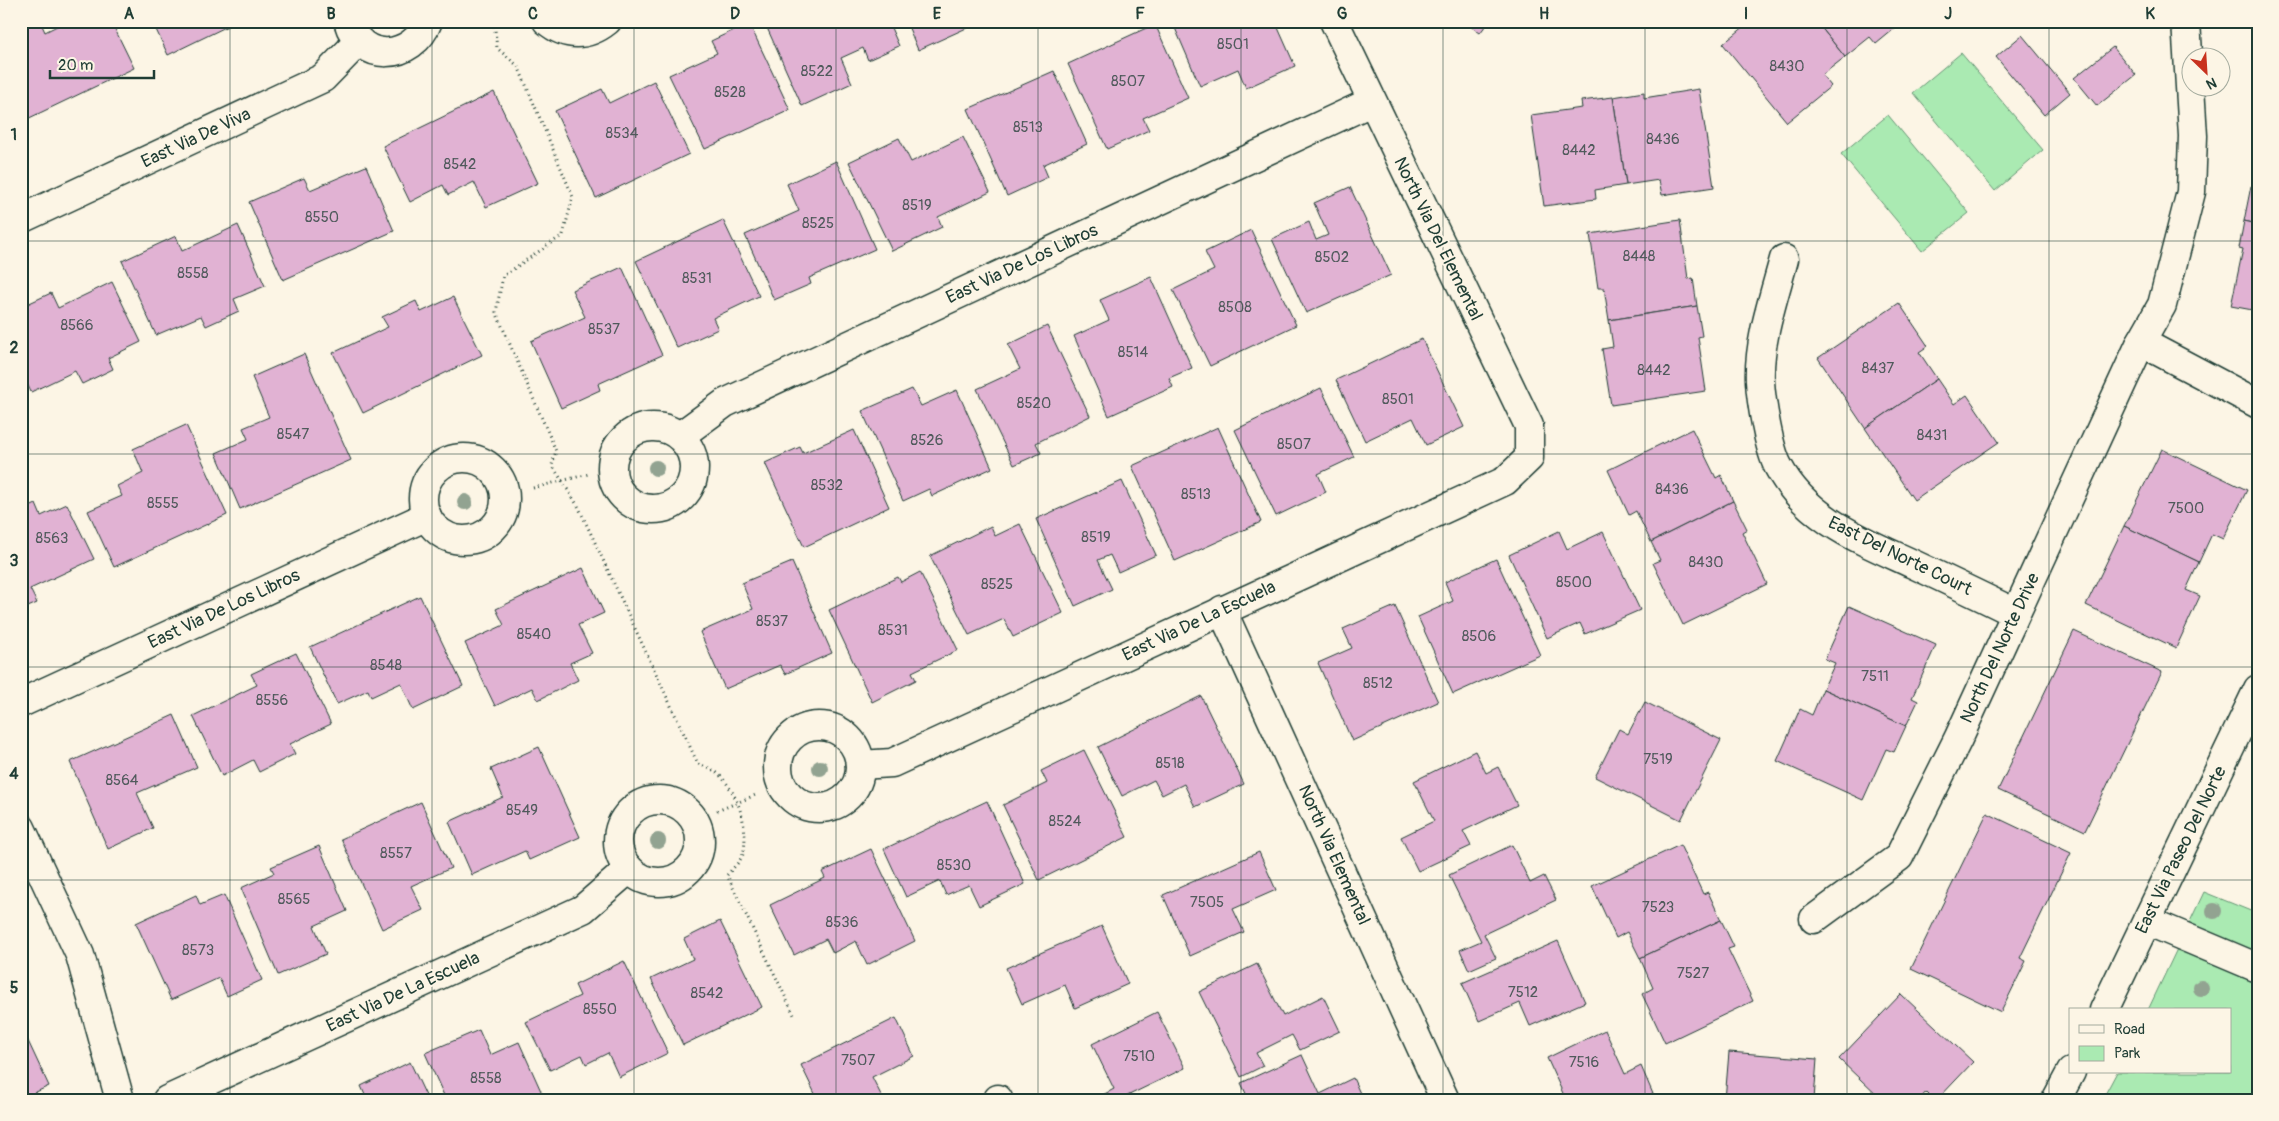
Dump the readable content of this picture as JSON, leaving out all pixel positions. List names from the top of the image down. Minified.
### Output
{"streets":{"street":["East Via De Viva","North Via Del Elemental","East Via De Los Libros","East Del Norte Court","East Via De La Escuela","North Del Norte Drive","East Via Paseo Del Norte","North Via Elemental"]},"crossings":[["North Via Del Elemental","East Via De Los Libros"],["North Via Del Elemental","East Via De La Escuela"],["East Del Norte Court","North Del Norte Drive"],["East Via De La Escuela","North Via Elemental"]],"house_numbers":["8501","8430","8522","8507","8528","8513","8534","8436","8442","8542","8519","8550","8525","8448","8502","8558","8531","8508","8566","8537","8514","8437","8442","8501","8520","8547","8431","8526","8507","8532","8436","8513","8555","7500","8519","8563","8430","8500","8525","8537","8531","8540","8506","8548","7511","8512","8556","7519","8518","8564","8549","8524","8557","8530","8565","7505","7523","8536","8573","7527","7512","8542","8550","7510","7507","7516","8558"],"legend":["Road","Park"],"scale_bar":"20 m","north":"bottom right","grid":{"columns":["A","B","C","D","E","F","G","H","I","J","K"],"rows":["1","2","3","4","5"]}}
